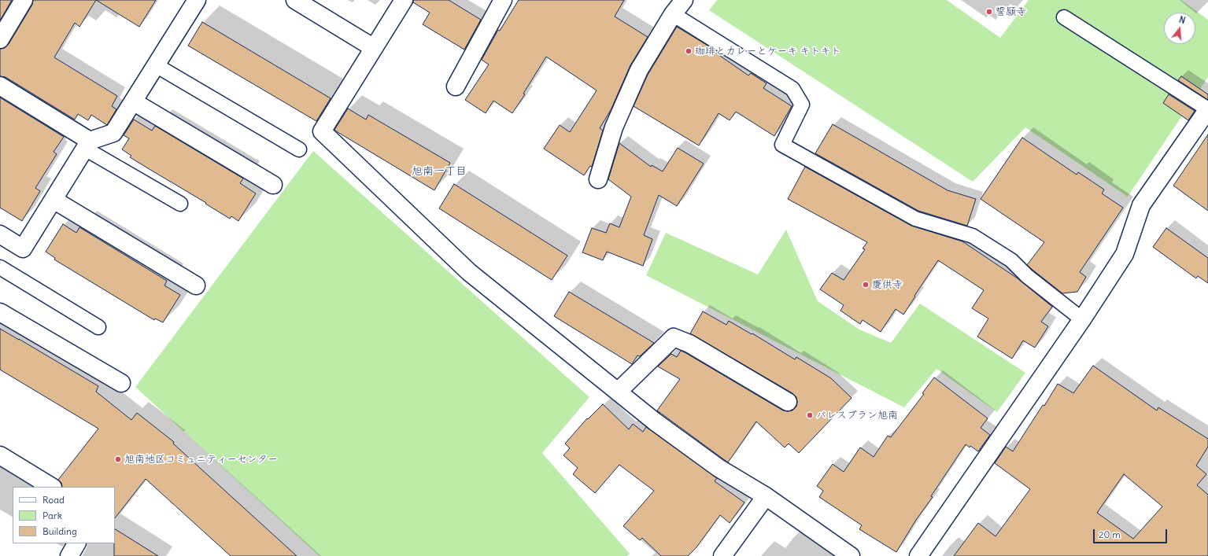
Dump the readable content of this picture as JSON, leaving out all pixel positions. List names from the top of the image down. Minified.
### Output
{"districts":["旭南一丁目"],"places":["誓願寺","珈琲とカレーとケーキ キトキト","慶供寺","パレスブラン旭南","旭南地区コミュニティーセンター"],"legend":["Road","Park","Building"],"scale_bar":"20 m","north":"top"}
